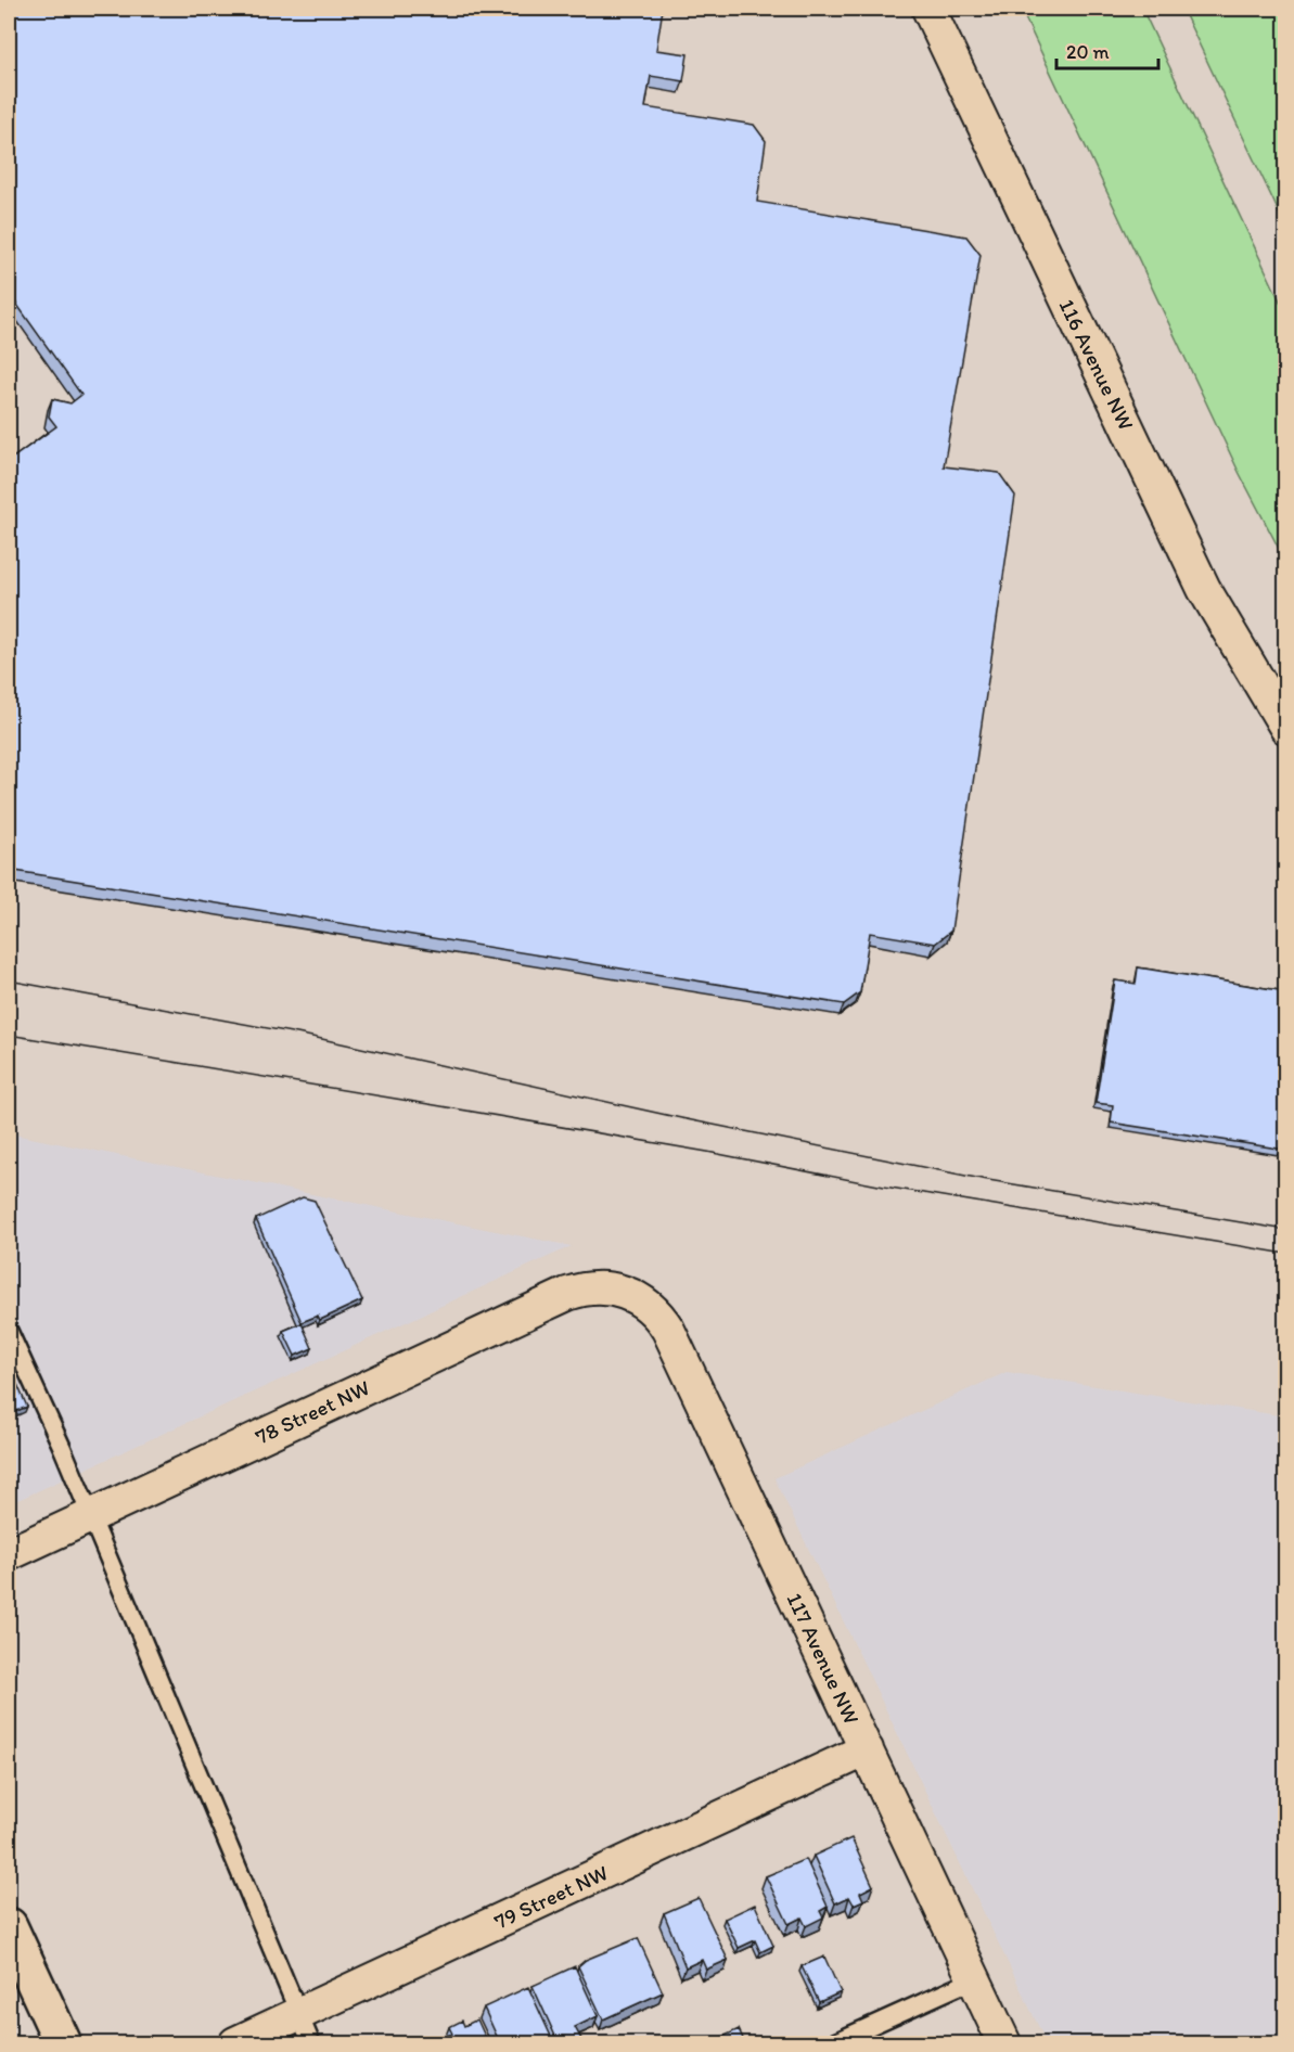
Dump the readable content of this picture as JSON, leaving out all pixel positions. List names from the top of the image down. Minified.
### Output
{"streets":{"street":["116 Avenue NW","78 Street NW","117 Avenue NW","79 Street NW"]},"crossings":[["78 Street NW","117 Avenue NW"],["117 Avenue NW","79 Street NW"]],"scale_bar":"20 m"}
